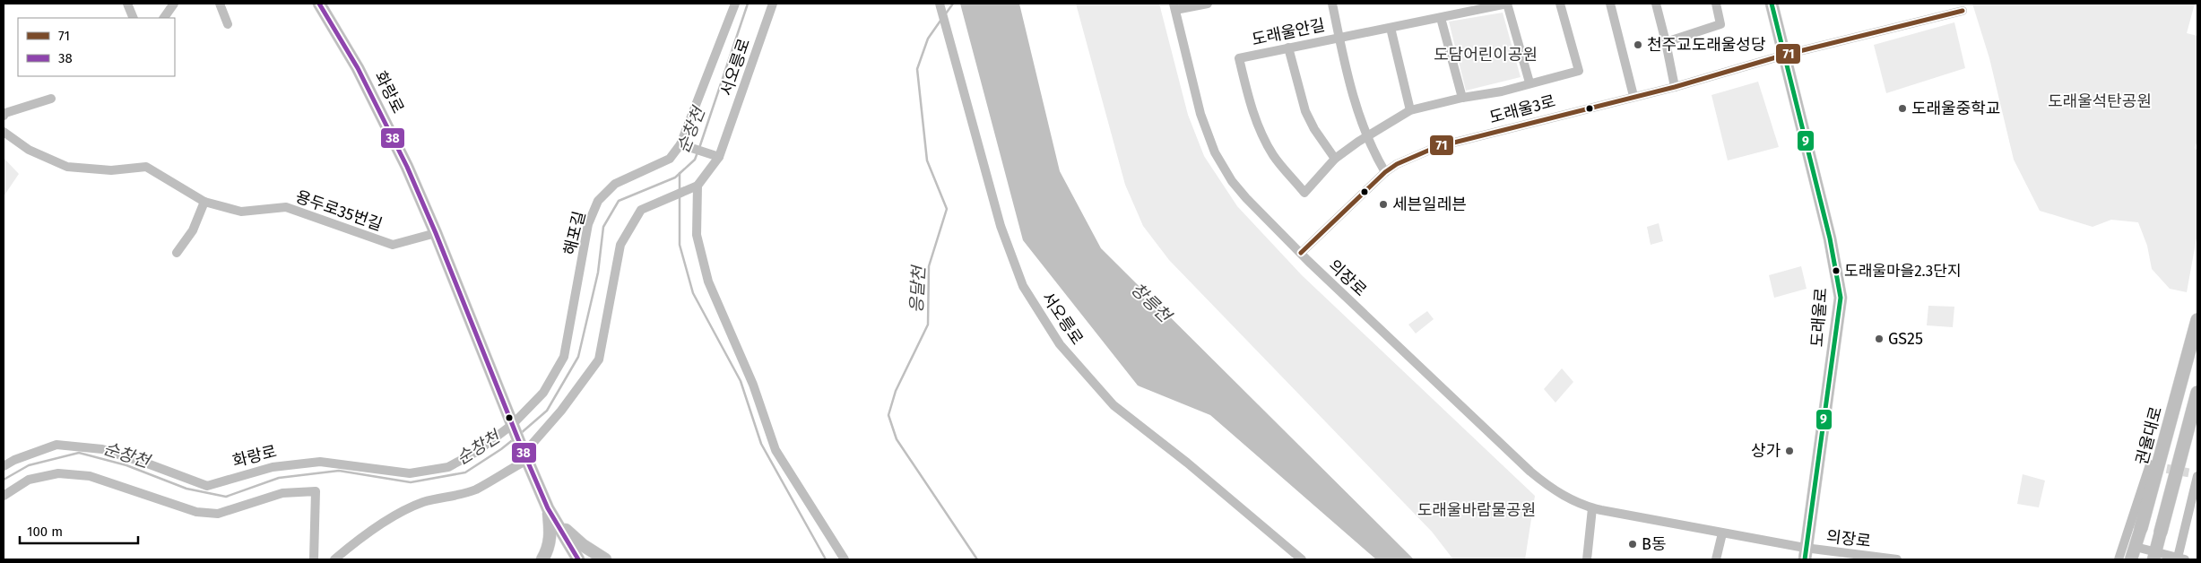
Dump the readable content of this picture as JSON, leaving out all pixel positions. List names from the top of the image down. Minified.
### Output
{"streets":{"highway":["권율대로"],"main road":["화랑로","도래울로"],"street":["도래울안길","서오릉로","도래울3로","용두로35번길","해포길","의장로"]},"crossings":[["도래울안길","도래울3로"],["서오릉로","화랑로"],["화랑로","용두로35번길"],["화랑로","해포길"],["도래울3로","의장로"],["도래울3로","도래울로"],["의장로","도래울로"]],"water":["순창천","응달천","창릉천"],"parks":["도담어린이공원","도래울석탄공원","도래울바람물공원"],"places":["천주교도래울성당","도래울중학교","세븐일레븐","도래울마을2.3단지","GS25","상가","B동"],"lines":["transit line 38","transit line 9","transit line 71"],"legend":["71","38"],"scale_bar":"100 m"}
